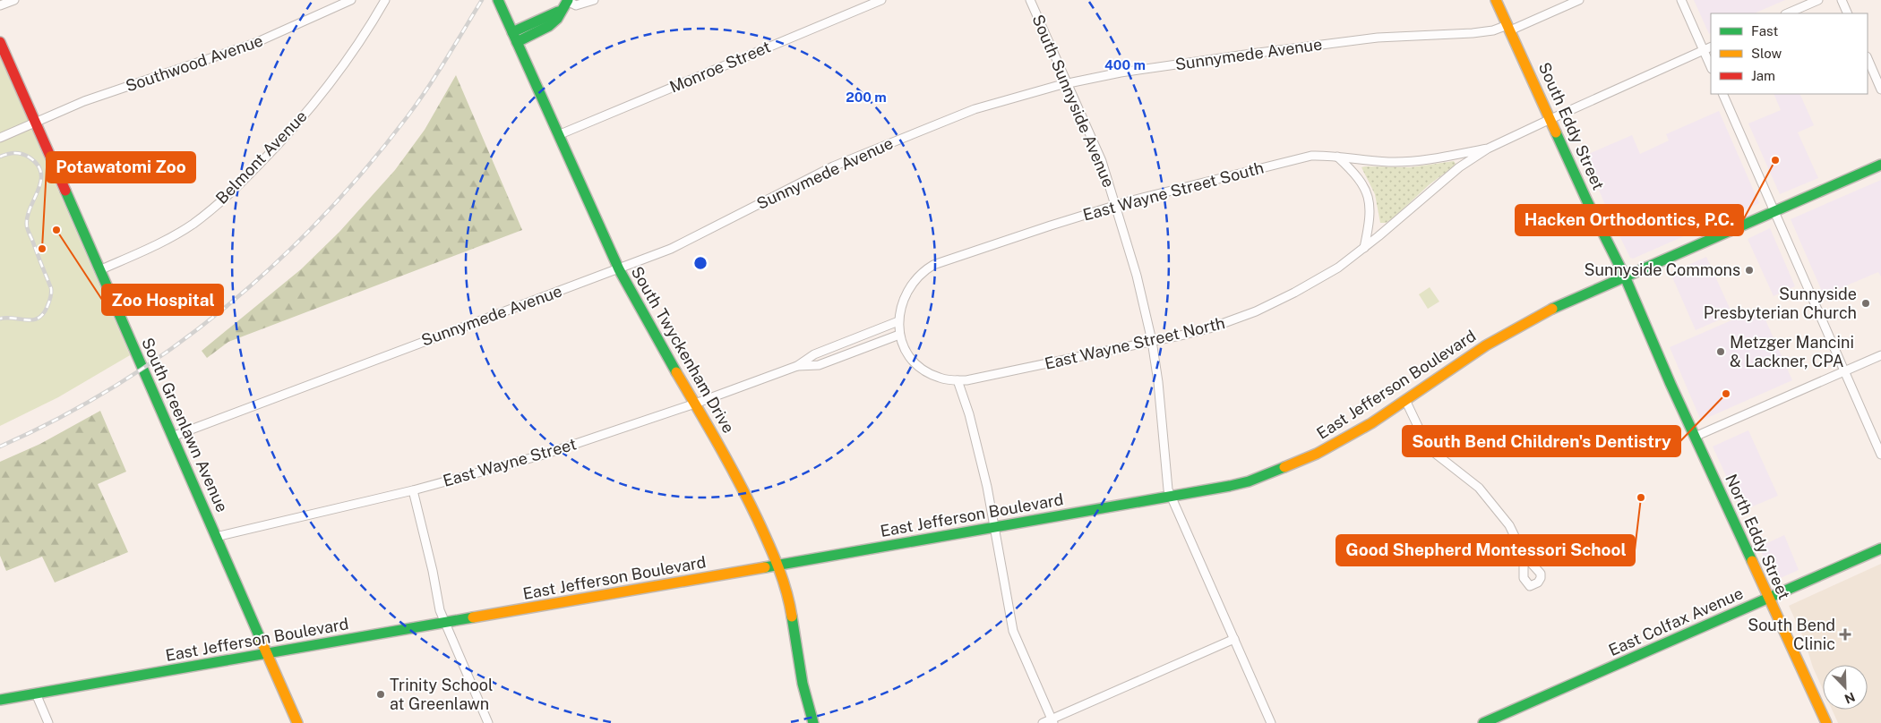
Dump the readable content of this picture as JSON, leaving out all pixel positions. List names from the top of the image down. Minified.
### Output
{"streets":{"street":["Sunnymede Avenue","Southwood Avenue","Monroe Street","South Sunnyside Avenue","South Eddy Street","Belmont Avenue","East Wayne Street South","East Wayne Street North","South Twyckenham Drive","East Jefferson Boulevard","South Greenlawn Avenue","East Wayne Street","North Eddy Street","East Colfax Avenue"]},"crossings":[["Sunnymede Avenue","South Sunnyside Avenue"],["Sunnymede Avenue","South Eddy Street"],["Sunnymede Avenue","South Twyckenham Drive"],["Sunnymede Avenue","South Greenlawn Avenue"],["Southwood Avenue","South Greenlawn Avenue"],["Monroe Street","South Twyckenham Drive"],["South Sunnyside Avenue","East Wayne Street South"],["South Sunnyside Avenue","East Wayne Street North"],["South Sunnyside Avenue","East Jefferson Boulevard"],["South Eddy Street","East Jefferson Boulevard"],["South Eddy Street","North Eddy Street"],["Belmont Avenue","South Greenlawn Avenue"],["East Wayne Street South","East Wayne Street North"],["East Wayne Street South","East Wayne Street"],["East Wayne Street North","East Wayne Street"],["South Twyckenham Drive","East Jefferson Boulevard"],["South Twyckenham Drive","East Wayne Street"],["East Jefferson Boulevard","South Greenlawn Avenue"],["South Greenlawn Avenue","East Wayne Street"],["North Eddy Street","East Colfax Avenue"]],"places":{"other":["Hacken Orthodontics, P.C.","Zoo Hospital","Potawatomi Zoo","Sunnyside Commons","Sunnyside Presbyterian Church","Metzger Mancini & Lackner, CPA","South Bend Children's Dentistry","Good Shepherd Montessori School","Trinity School at Greenlawn"],"health":["South Bend Clinic"]},"legend":["Fast","Slow","Jam"],"north":"bottom right","rings":["400 m","200 m"]}
